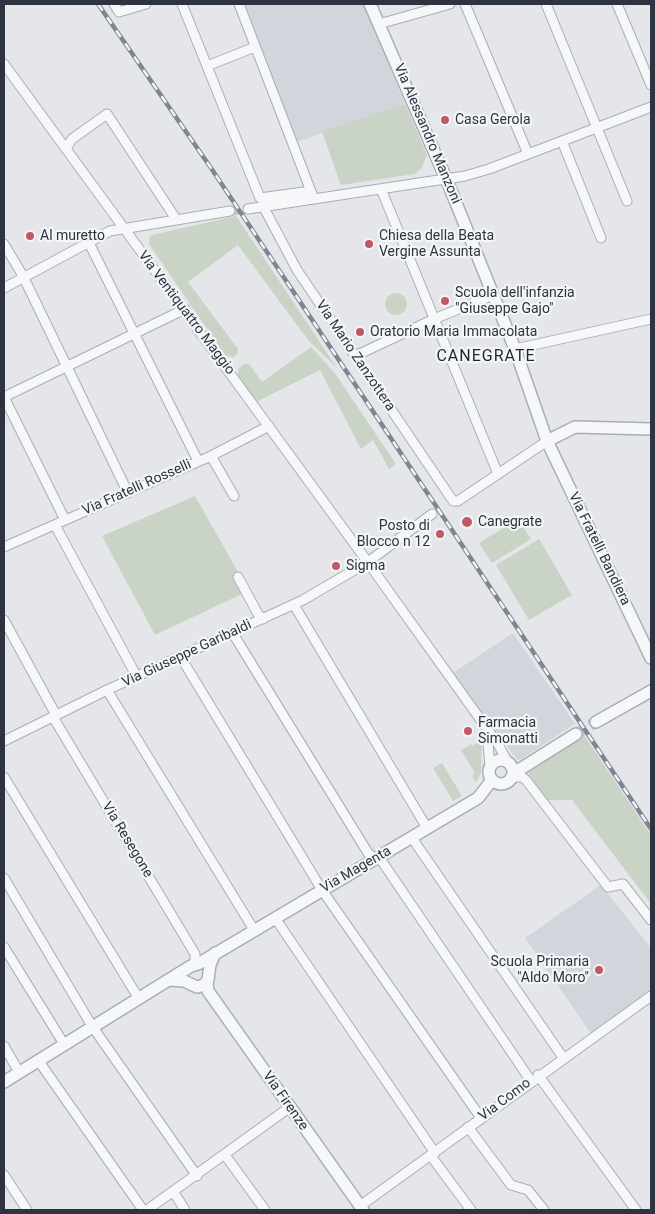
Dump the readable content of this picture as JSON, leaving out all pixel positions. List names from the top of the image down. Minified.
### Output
{"streets":{"street":["Via Alessandro Manzoni","Via Ventiquattro Maggio","Via Mario Zanzottera","Via Fratelli Rosselli","Via Fratelli Bandiera","Via Giuseppe Garibaldi","Via Resegone","Via Magenta","Via Como","Via Firenze"]},"crossings":[["Via Alessandro Manzoni","Via Fratelli Bandiera"],["Via Ventiquattro Maggio","Via Fratelli Rosselli"],["Via Ventiquattro Maggio","Via Giuseppe Garibaldi"],["Via Ventiquattro Maggio","Via Magenta"],["Via Giuseppe Garibaldi","Via Resegone"],["Via Resegone","Via Magenta"],["Via Resegone","Via Firenze"],["Via Magenta","Via Firenze"],["Via Como","Via Firenze"]],"districts":["CANEGRATE"],"places":["Casa Gerola","Al muretto","Chiesa della Beata Vergine Assunta","Scuola dell'infanzia \"Giuseppe Gajo\"","Oratorio Maria Immacolata","Canegrate","Posto di Blocco n 12","Sigma","Farmacia Simonatti","Scuola Primaria \"Aldo Moro\""]}
